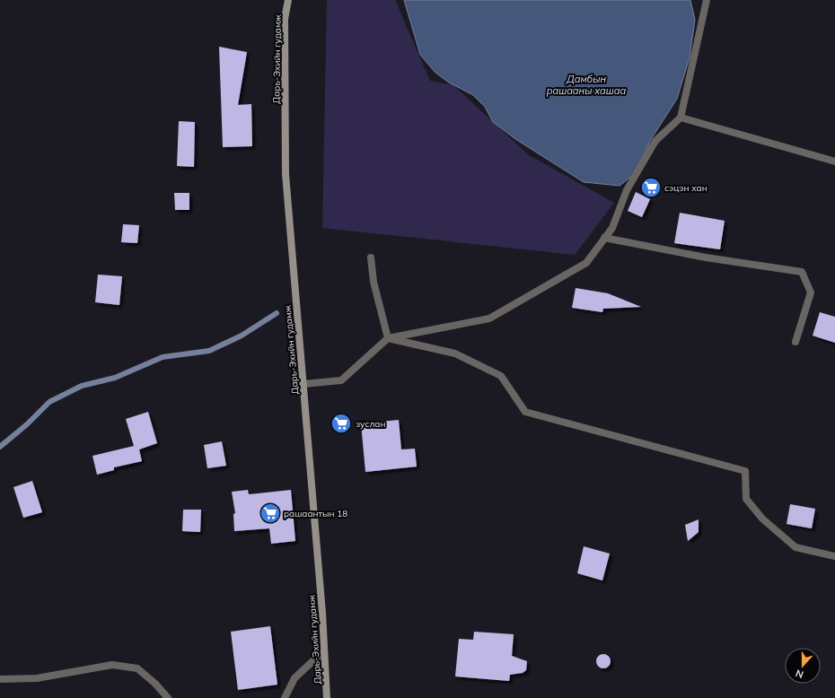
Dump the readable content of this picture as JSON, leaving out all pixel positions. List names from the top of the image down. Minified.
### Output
{"streets":{"main road":["Дарь-Эхийн гудамж"]},"water":["Дамбын рашааны хашаа"],"places":{"supermarket":["сэцэн хан","зуслан","рашаантын 18"]},"north":"bottom"}
